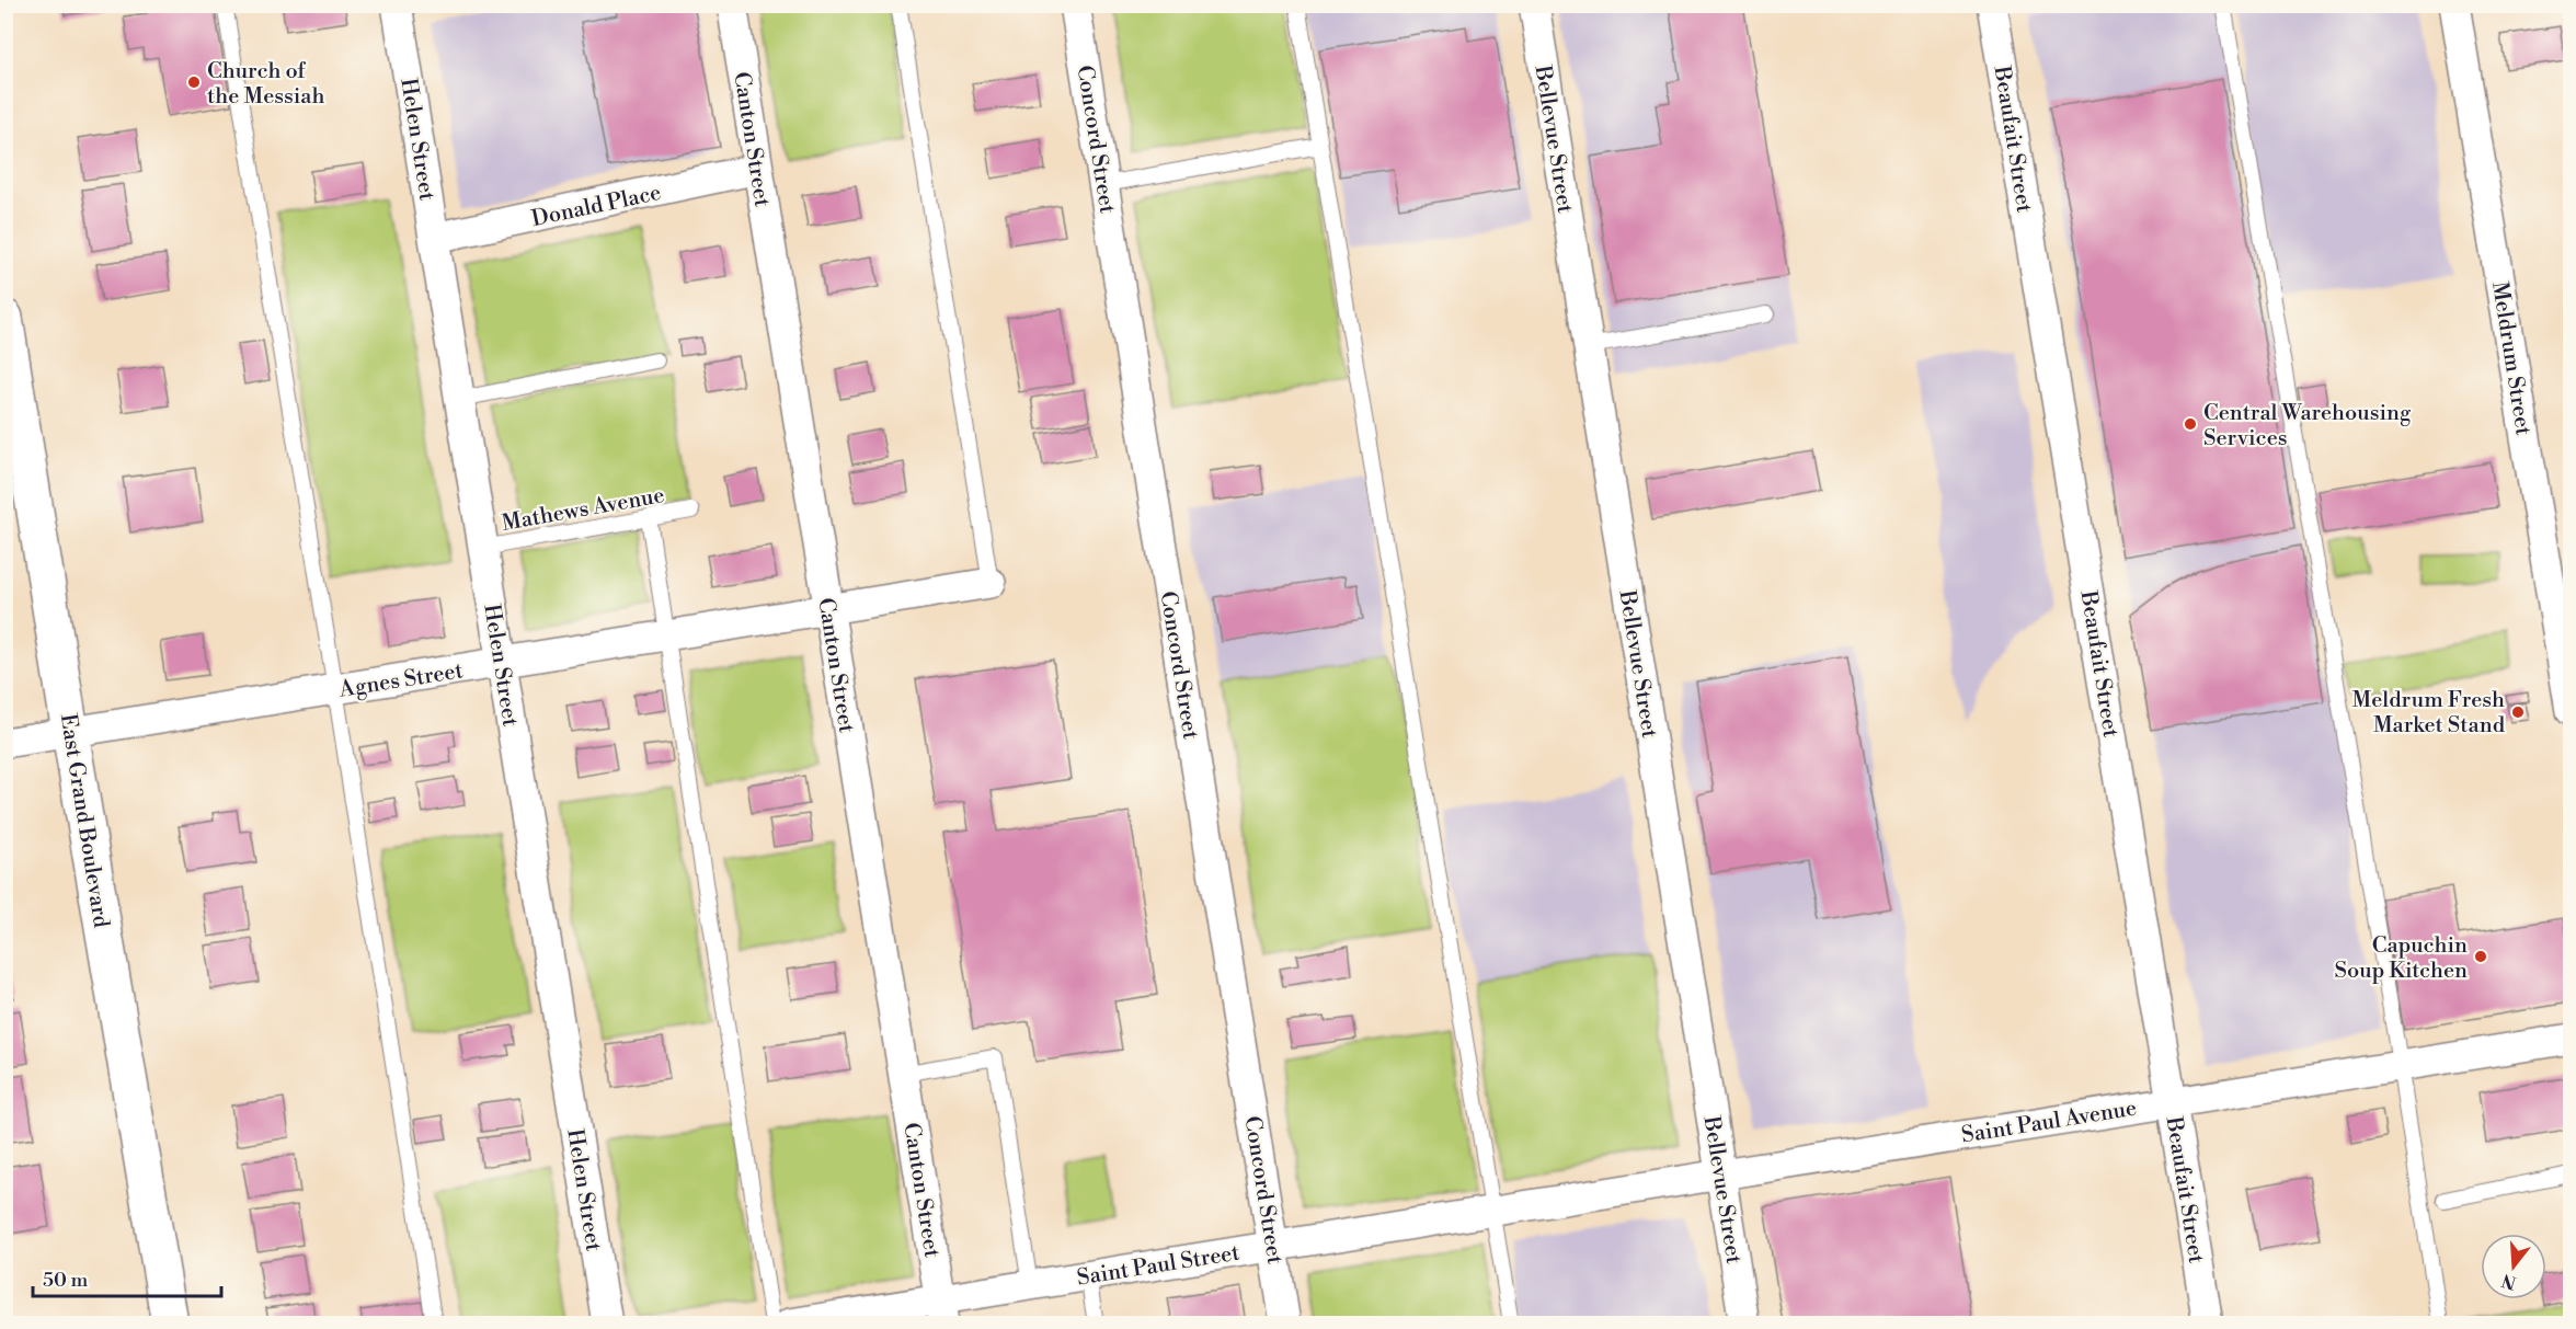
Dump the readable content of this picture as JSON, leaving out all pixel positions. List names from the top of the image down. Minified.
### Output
{"streets":{"main road":["East Grand Boulevard"],"street":["Helen Street","Canton Street","Concord Street","Bellevue Street","Beaufait Street","Donald Place","Meldrum Street","Agnes Street","Saint Paul Avenue","Saint Paul Street"],"lane":["Mathews Avenue"]},"crossings":[["Helen Street","Donald Place"],["Helen Street","Mathews Avenue"],["Helen Street","Agnes Street"],["Canton Street","Donald Place"],["Canton Street","Agnes Street"],["Canton Street","Saint Paul Street"],["Concord Street","Saint Paul Street"],["Bellevue Street","Saint Paul Avenue"],["Bellevue Street","Saint Paul Street"],["Beaufait Street","Saint Paul Avenue"],["Agnes Street","East Grand Boulevard"],["Saint Paul Avenue","Saint Paul Street"]],"places":["Church of the Messiah","Central Warehousing Services","Meldrum Fresh Market Stand","Capuchin Soup Kitchen"],"scale_bar":"50 m","north":"bottom"}
